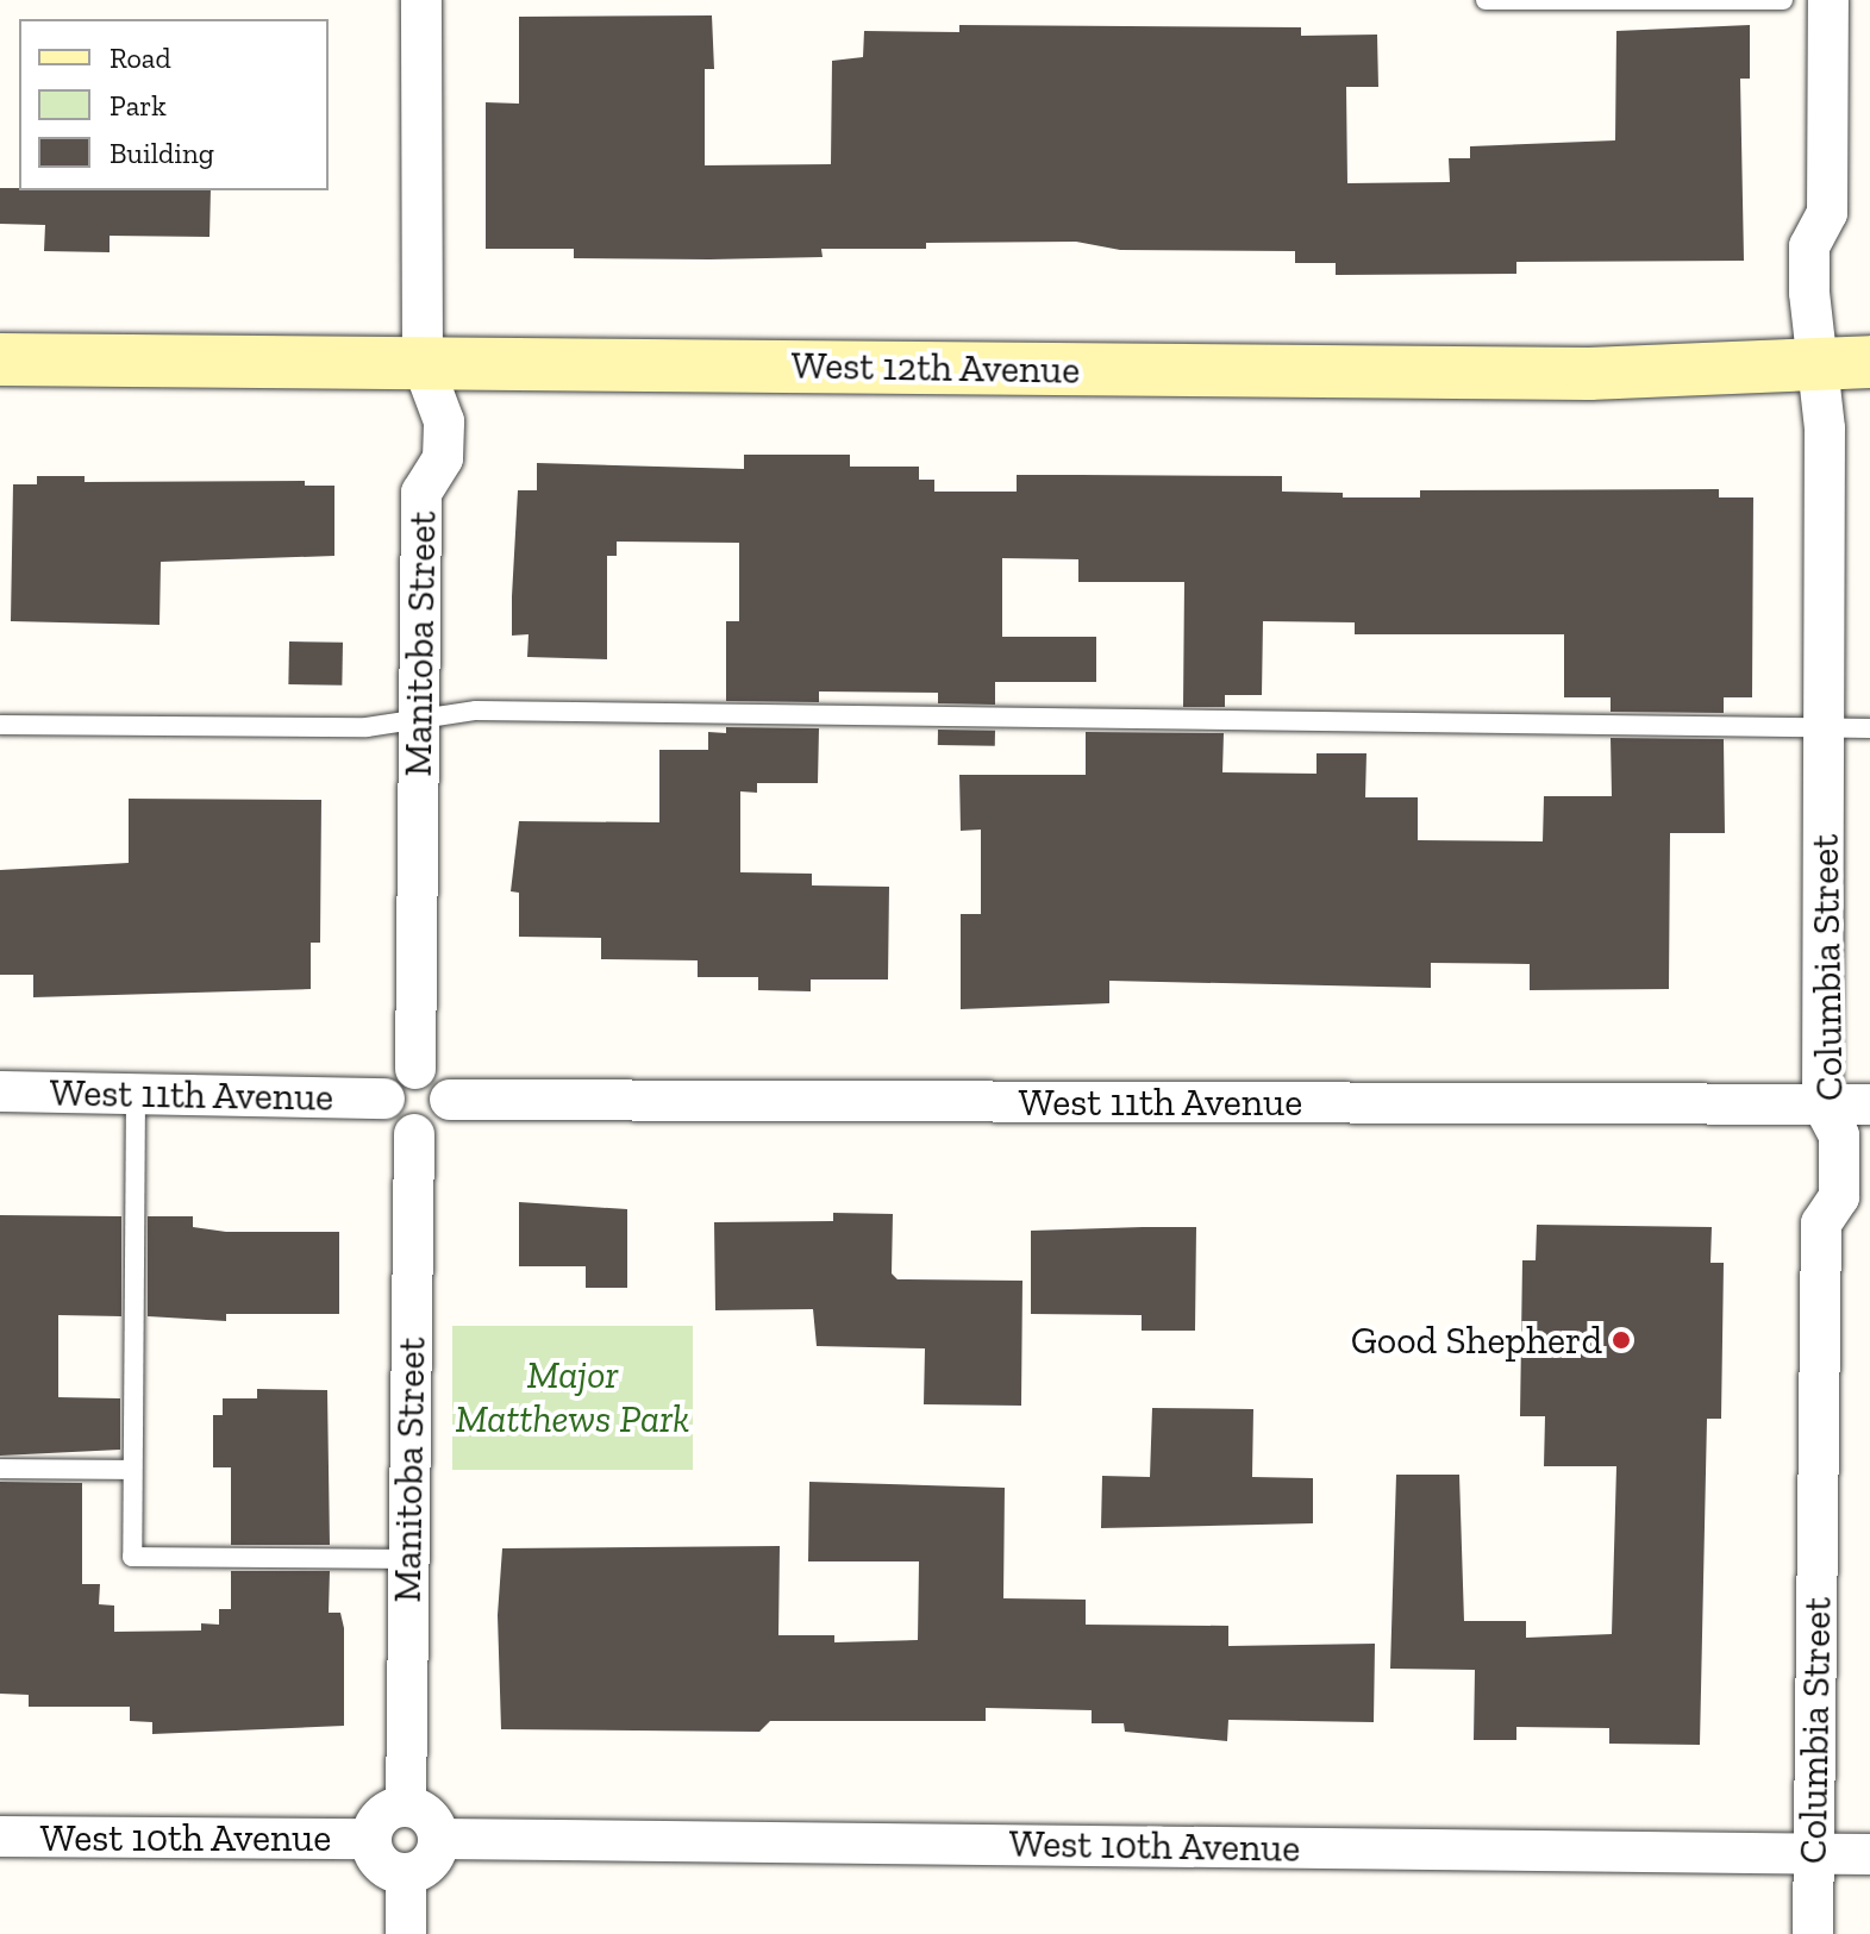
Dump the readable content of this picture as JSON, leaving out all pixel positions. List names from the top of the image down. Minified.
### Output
{"streets":{"street":["West 12th Avenue","Manitoba Street","Columbia Street","West 11th Avenue","West 10th Avenue"]},"crossings":[["West 12th Avenue","Manitoba Street"],["West 12th Avenue","Columbia Street"],["Manitoba Street","West 11th Avenue"],["Manitoba Street","West 10th Avenue"],["Columbia Street","West 11th Avenue"],["Columbia Street","West 10th Avenue"]],"parks":["Major Matthews Park"],"places":["Good Shepherd"],"legend":["Road","Park","Building"]}
